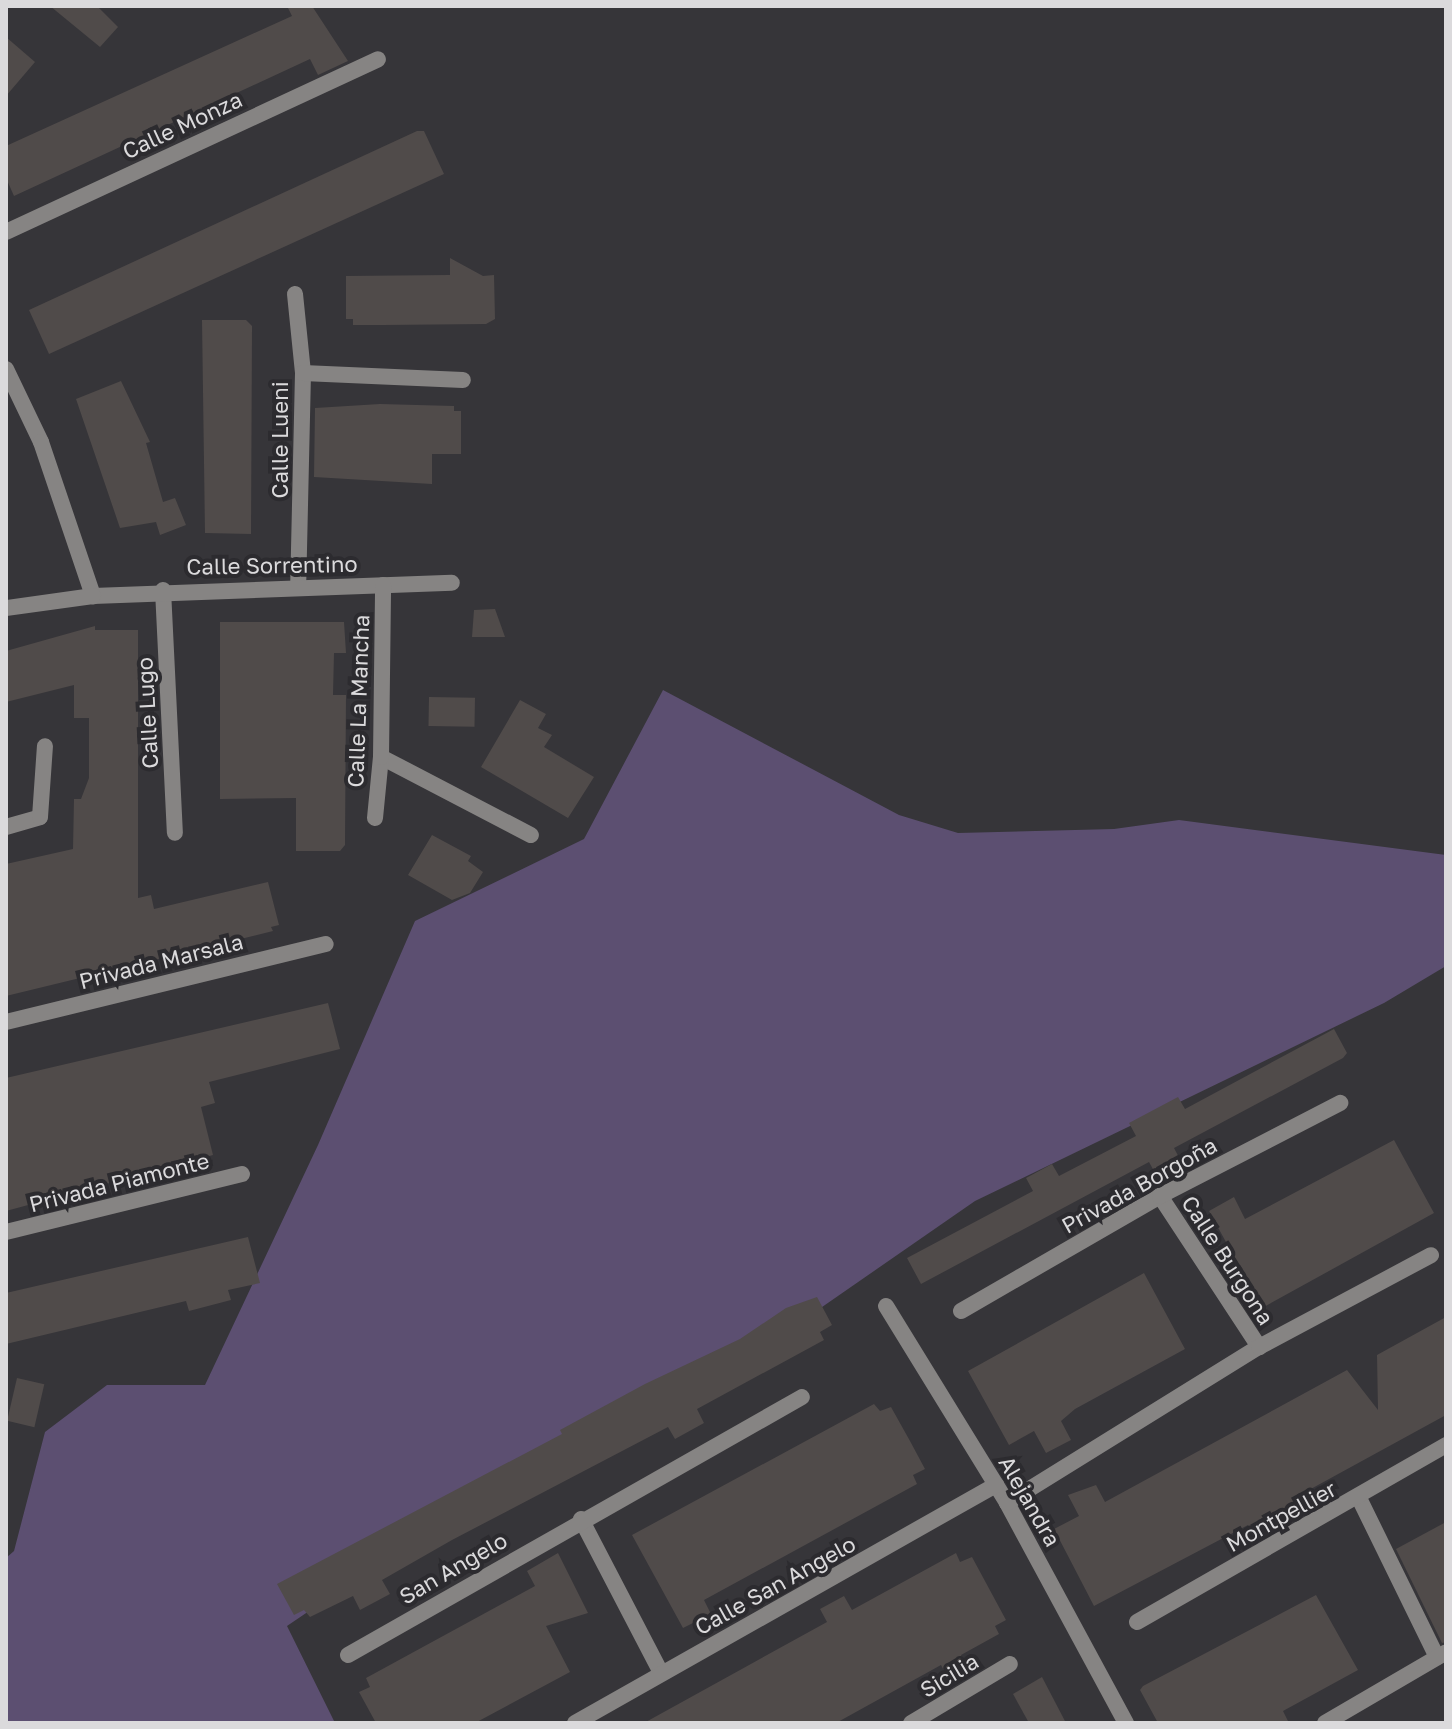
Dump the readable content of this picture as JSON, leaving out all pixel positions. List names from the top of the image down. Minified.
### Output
{"streets":{"street":["Calle Monza","Calle Lueni","Calle Sorrentino","Calle La Mancha","Calle Lugo","Privada Marsala","Privada Piamonte","Privada Borgoña","Calle Burgona","Alejandra","Montpellier","San Angelo","Calle San Angelo","Sicilia"]},"crossings":[["Calle Lueni","Calle Sorrentino"],["Calle Sorrentino","Calle La Mancha"],["Calle Sorrentino","Calle Lugo"],["Privada Borgoña","Calle Burgona"],["Alejandra","Calle San Angelo"]]}
